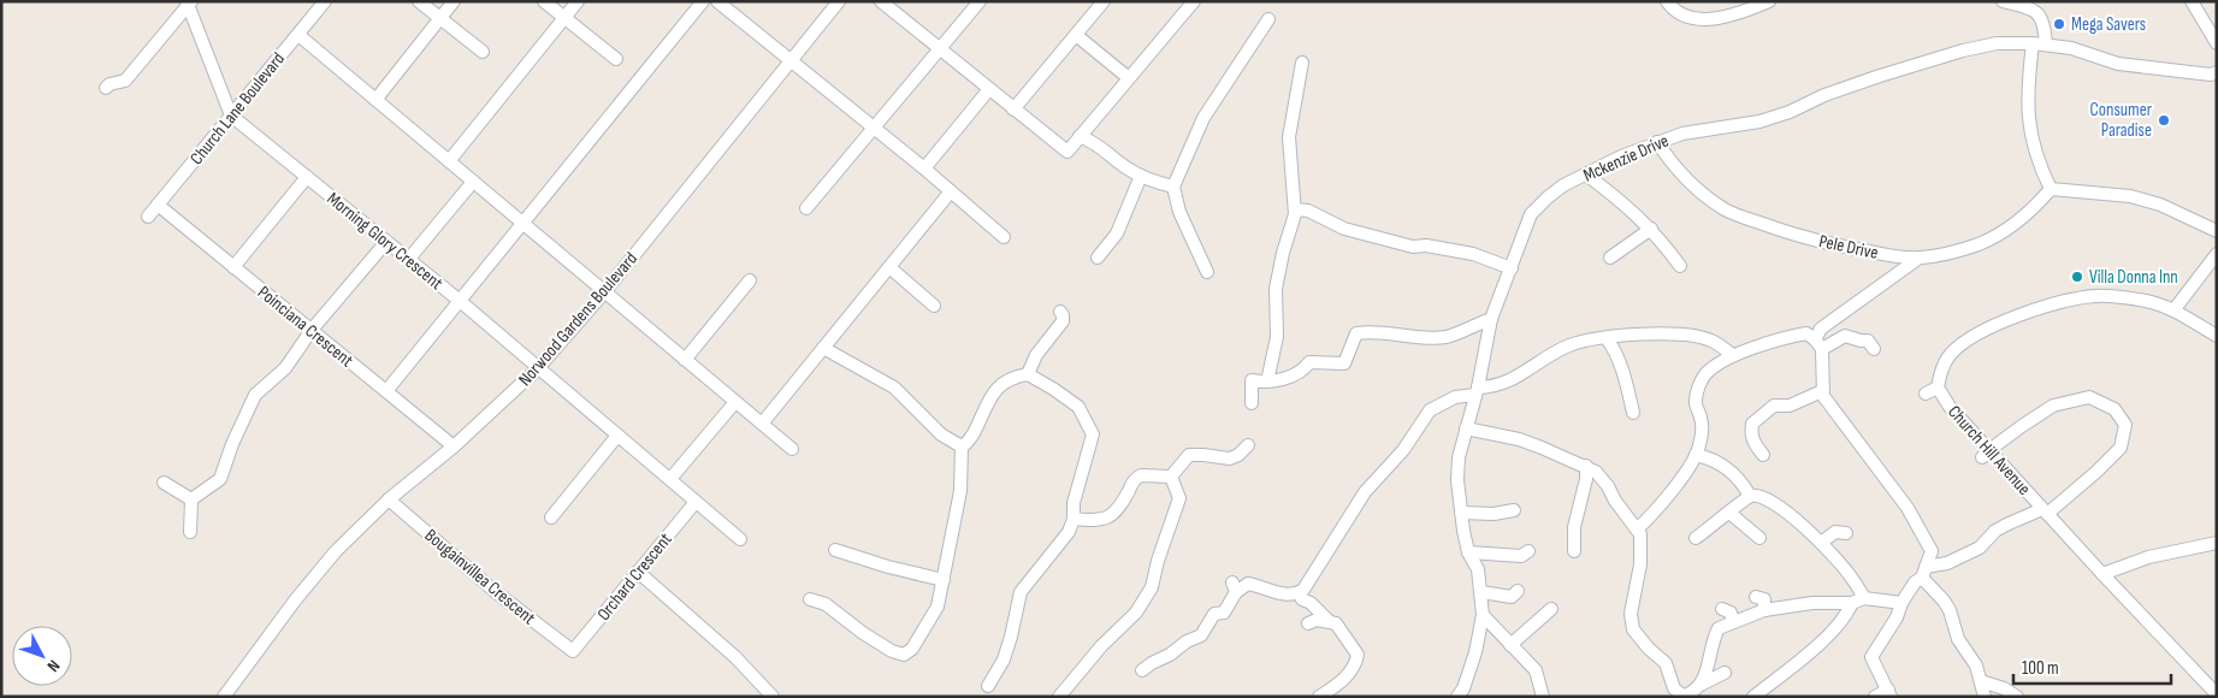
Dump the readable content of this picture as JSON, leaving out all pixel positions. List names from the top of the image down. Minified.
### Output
{"streets":{"street":["Church Lane Boulevard","Mckenzie Drive","Morning Glory Crescent","Pele Drive","Norwood Gardens Boulevard","Poinciana Crescent","Church Hill Avenue","Bougainvillea Crescent","Orchard Crescent"]},"crossings":[["Church Lane Boulevard","Morning Glory Crescent"],["Church Lane Boulevard","Poinciana Crescent"],["Mckenzie Drive","Pele Drive"],["Morning Glory Crescent","Norwood Gardens Boulevard"],["Morning Glory Crescent","Orchard Crescent"],["Norwood Gardens Boulevard","Poinciana Crescent"],["Norwood Gardens Boulevard","Bougainvillea Crescent"],["Bougainvillea Crescent","Orchard Crescent"]],"places":["Mega Savers","Consumer Paradise","Villa Donna Inn"],"scale_bar":"100 m","north":"bottom right"}
